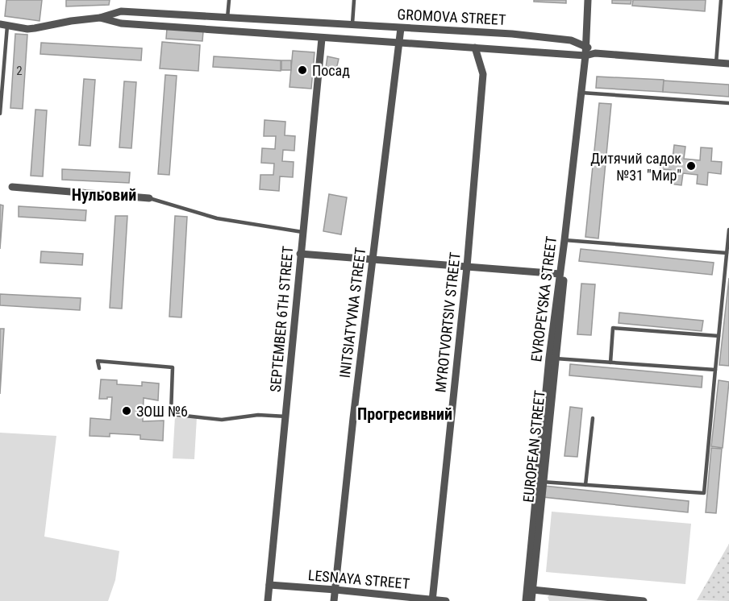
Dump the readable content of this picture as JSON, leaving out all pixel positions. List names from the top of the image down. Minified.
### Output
{"streets":{"street":["GROMOVA STREET","EVROPEYSKA STREET","INITSIATYVNA STREET","SEPTEMBER 6TH STREET","MYROTVORTSIV STREET","EUROPEAN STREET","LESNAYA STREET"]},"crossings":[["GROMOVA STREET","EVROPEYSKA STREET"],["GROMOVA STREET","INITSIATYVNA STREET"],["GROMOVA STREET","SEPTEMBER 6TH STREET"],["GROMOVA STREET","MYROTVORTSIV STREET"],["GROMOVA STREET","EUROPEAN STREET"],["EVROPEYSKA STREET","EUROPEAN STREET"],["INITSIATYVNA STREET","LESNAYA STREET"],["SEPTEMBER 6TH STREET","LESNAYA STREET"],["MYROTVORTSIV STREET","LESNAYA STREET"]],"districts":["Нульовий","Прогресивний"],"places":["Посад","Дитячий садок №31 \"Мир\"","ЗОШ №6"],"house_numbers":["2"]}
